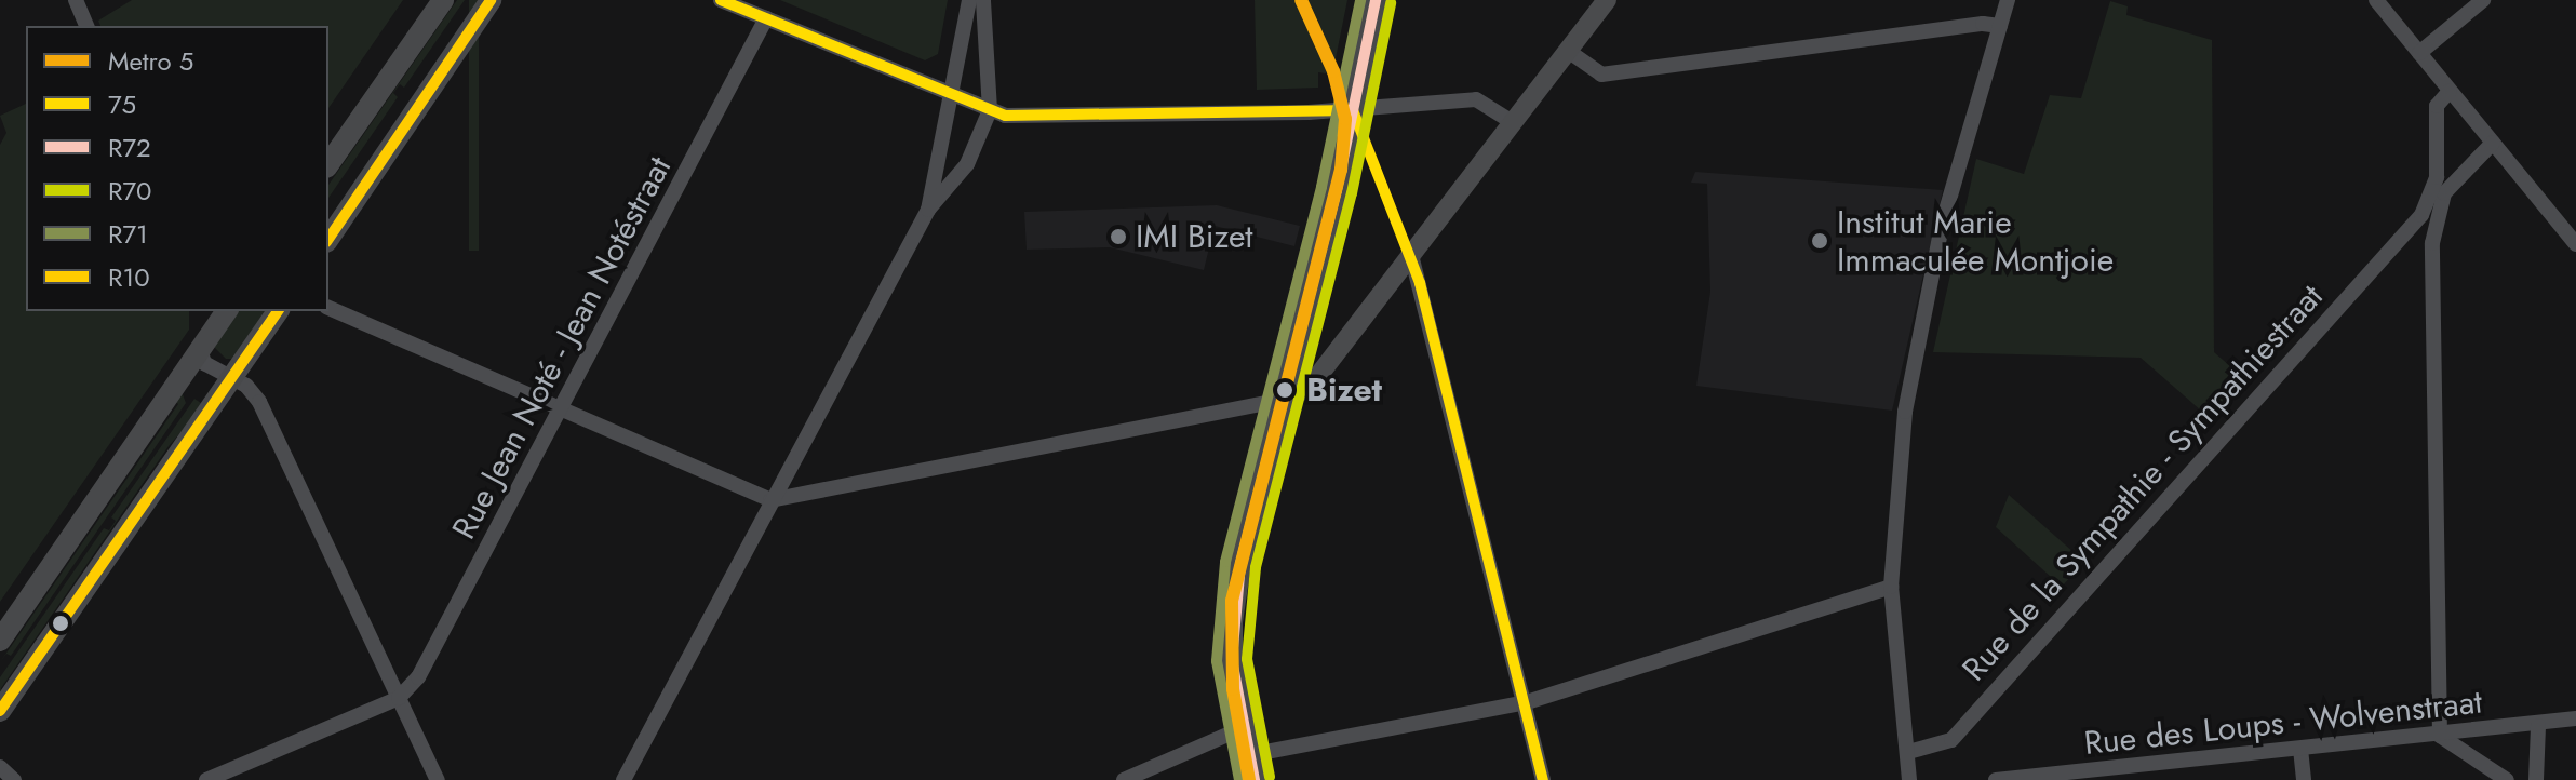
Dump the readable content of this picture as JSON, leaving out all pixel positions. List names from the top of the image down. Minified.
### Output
{"streets":{"street":["Rue Jean Noté - Jean Notéstraat","Rue de la Sympathie - Sympathiestraat","Rue des Loups - Wolvenstraat"]},"places":["IMI Bizet","Institut Marie Immaculée Montjoie","Bizet"],"lines":["metro line 5","transit line 75","transit line R72","transit line R71","transit line R10","transit line R70"],"legend":["Metro 5","75","R72","R70","R71","R10"]}
